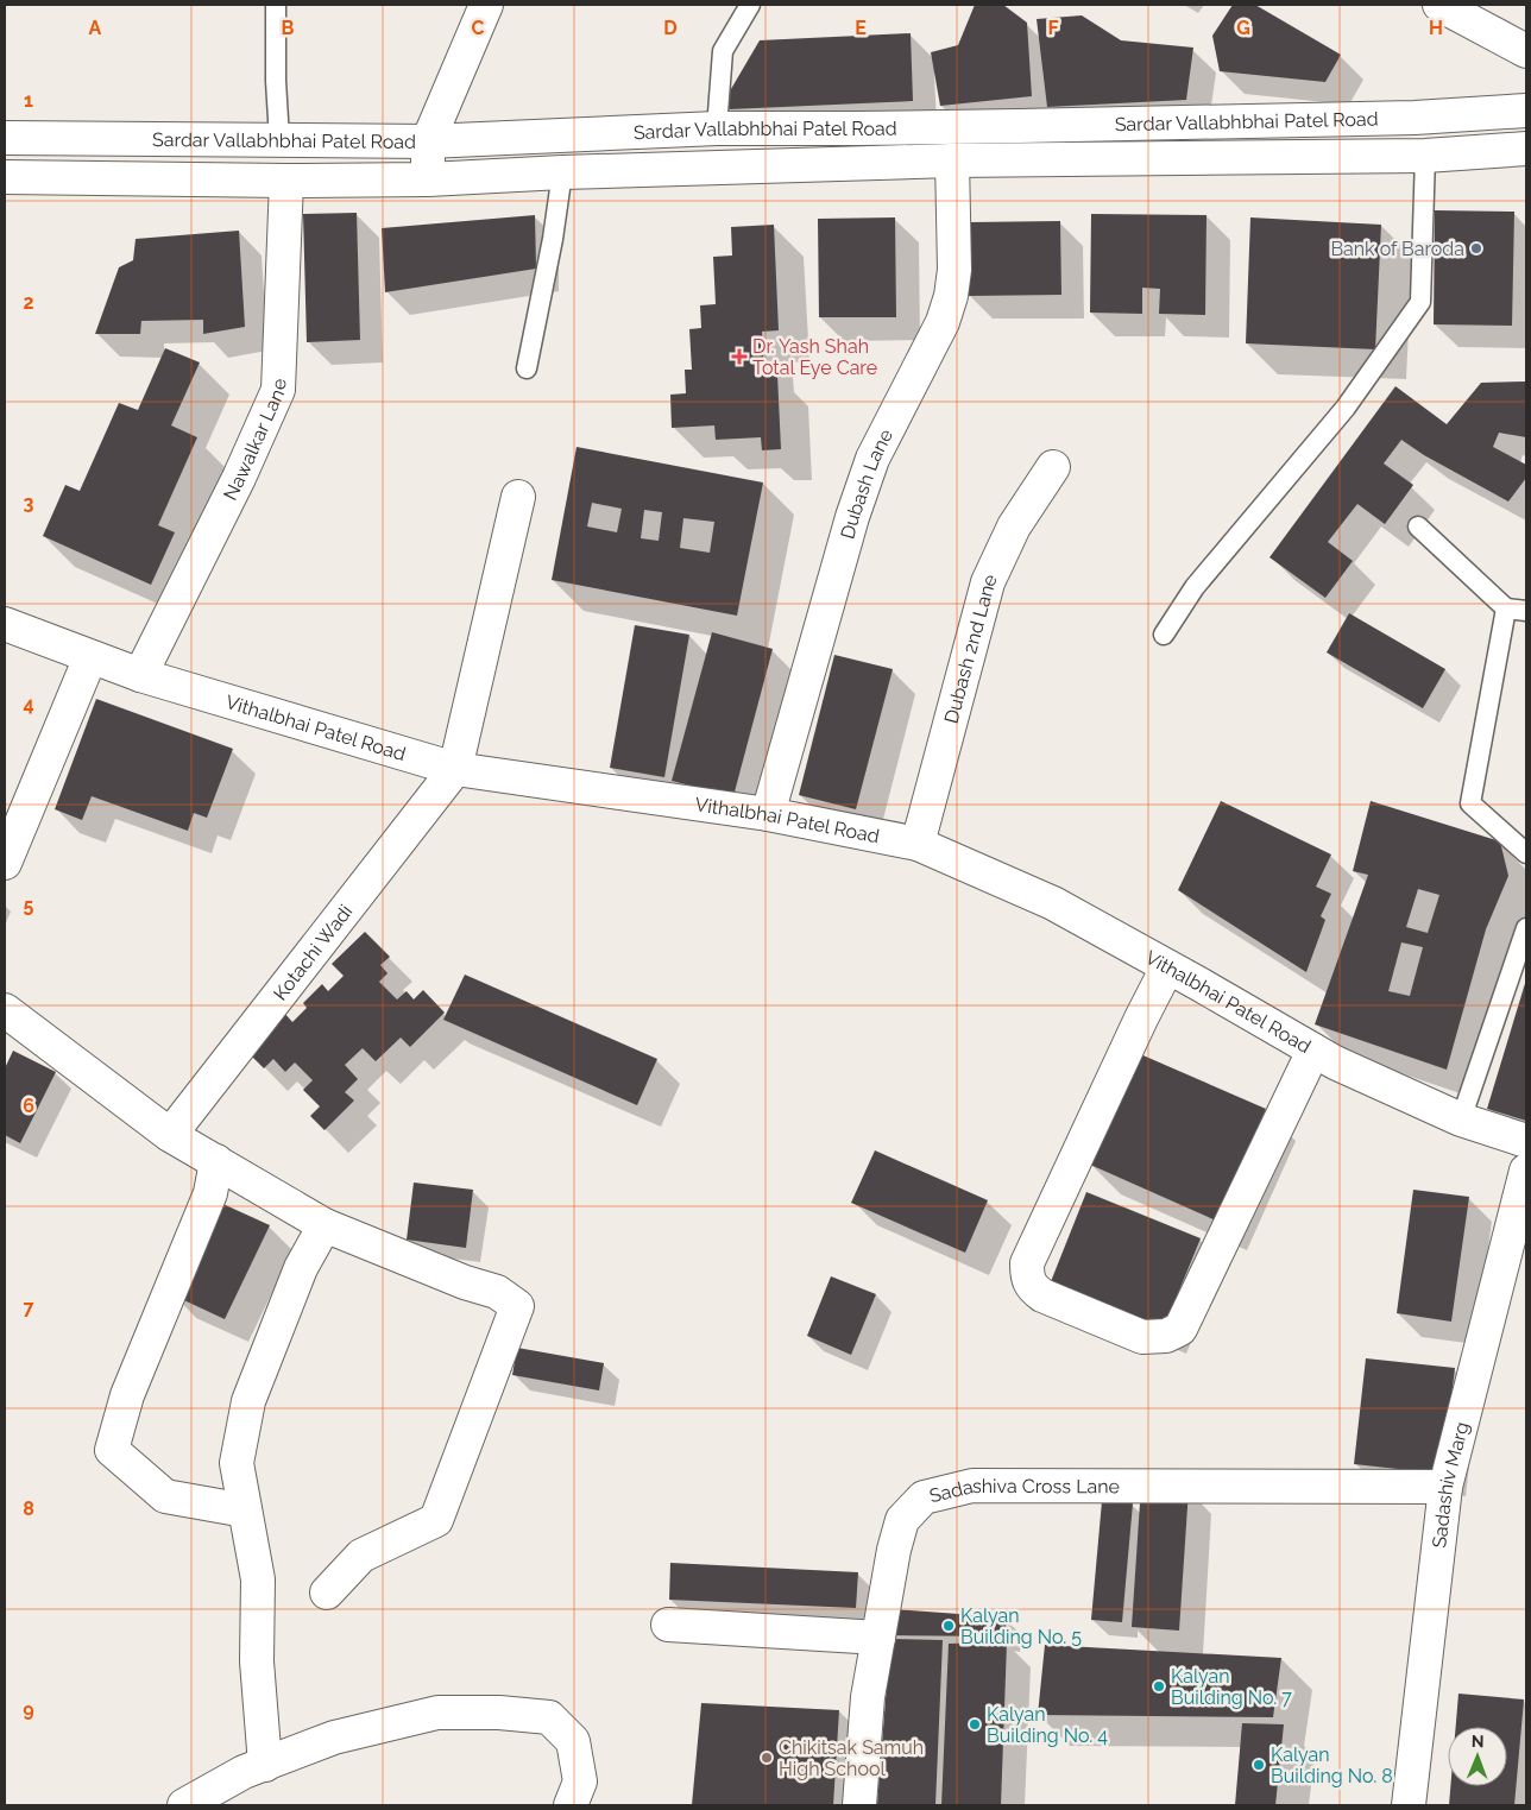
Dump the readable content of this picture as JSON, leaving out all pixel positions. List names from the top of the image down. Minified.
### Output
{"streets":{"street":["Sardar Vallabhbhai Patel Road","Nawalkar Lane","Dubash Lane","Dubash 2nd Lane","Vithalbhai Patel Road","Kotachi Wadi","Sadashiv Marg","Sadashiva Cross Lane"]},"crossings":[["Sardar Vallabhbhai Patel Road","Nawalkar Lane"],["Sardar Vallabhbhai Patel Road","Dubash Lane"],["Nawalkar Lane","Vithalbhai Patel Road"],["Dubash Lane","Vithalbhai Patel Road"],["Dubash 2nd Lane","Vithalbhai Patel Road"],["Vithalbhai Patel Road","Kotachi Wadi"],["Sadashiv Marg","Sadashiva Cross Lane"]],"places":{"other":["Bank of Baroda","Kalyan Building No. 5","Kalyan Building No. 7","Kalyan Building No. 4","Chikitsak Samuh High School","Kalyan Building No. 8"],"health":["Dr. Yash Shah Total Eye Care"]},"north":"top","grid":{"columns":["A","B","C","D","E","F","G","H"],"rows":["1","2","3","4","5","6","7","8","9"]}}
